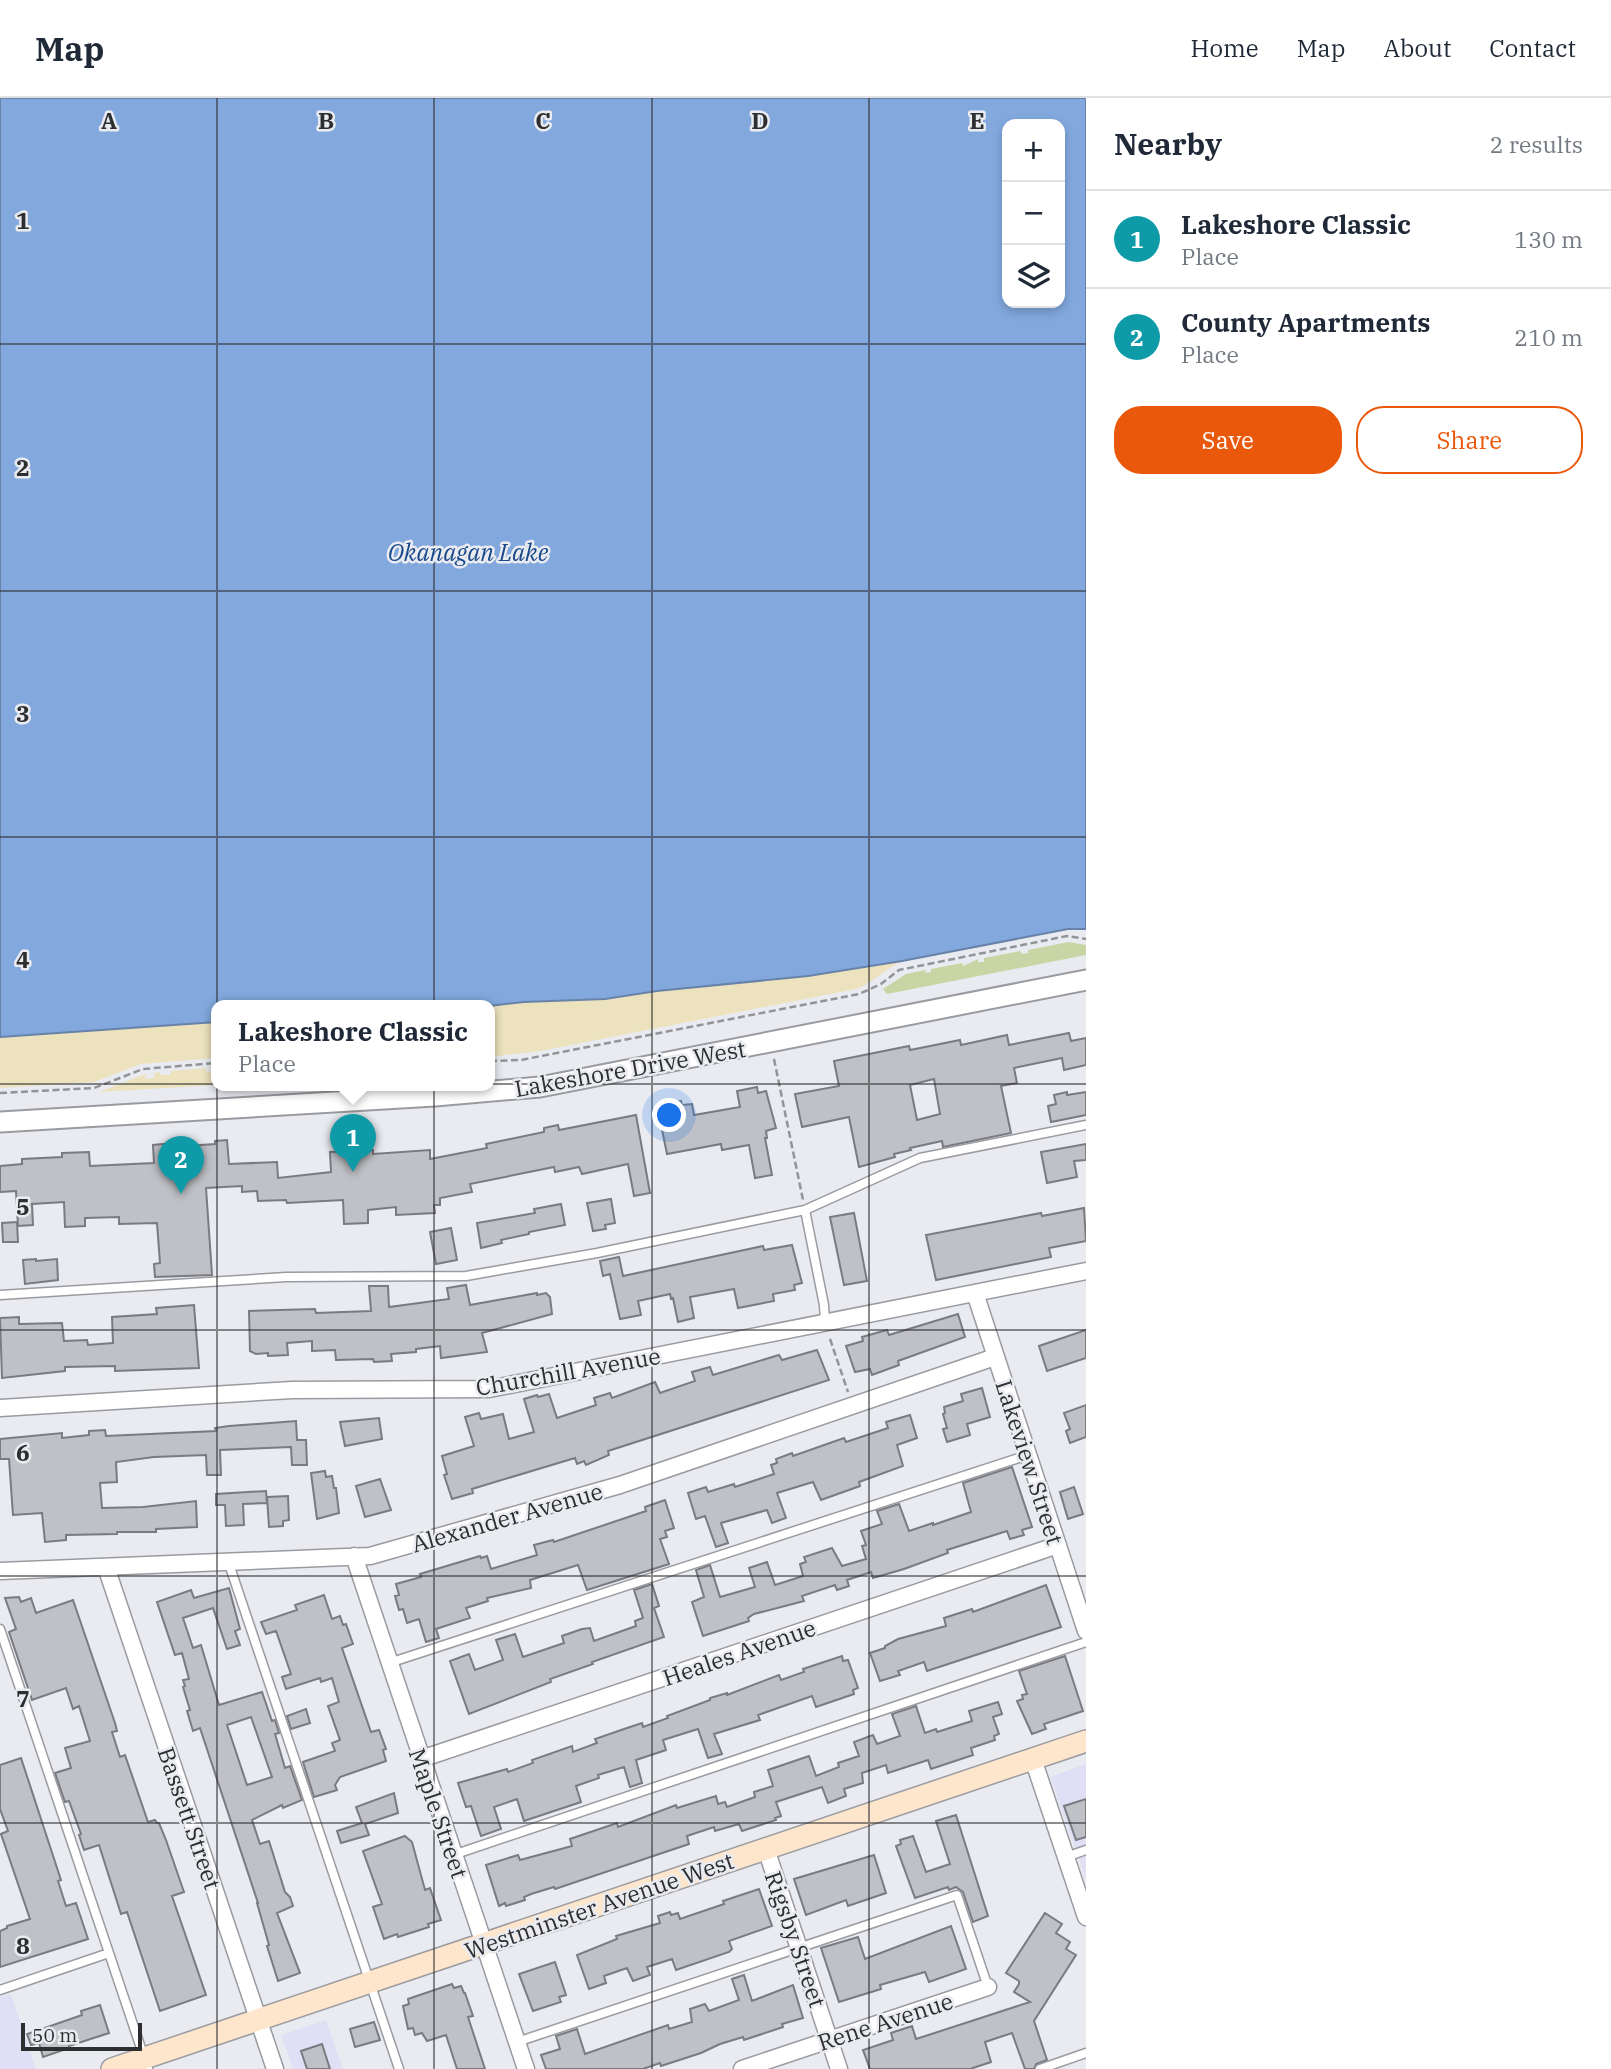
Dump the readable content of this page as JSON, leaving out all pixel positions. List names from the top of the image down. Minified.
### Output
{"streets":{"main road":["Westminster Avenue West"],"street":["Lakeshore Drive West","Churchill Avenue","Lakeview Street","Alexander Avenue","Heales Avenue","Maple Street","Bassett Street","Rigsby Street","Rene Avenue"]},"crossings":[["Churchill Avenue","Lakeview Street"],["Lakeview Street","Alexander Avenue"],["Lakeview Street","Heales Avenue"],["Alexander Avenue","Maple Street"],["Alexander Avenue","Bassett Street"],["Heales Avenue","Maple Street"],["Maple Street","Westminster Avenue West"],["Bassett Street","Westminster Avenue West"],["Westminster Avenue West","Rigsby Street"],["Rigsby Street","Rene Avenue"]],"water":["Okanagan Lake"],"scale_bar":"50 m","page":{"header":"Map","nav":["Home","Map","About","Contact"],"heading":["Nearby","2 results"],"map_buttons":["+","−"],"list":[{"mark":"1","name":"Lakeshore Classic","note":"Place","value":"130 m"},{"mark":"2","name":"County Apartments","note":"Place","value":"210 m"}],"buttons":["Save","Share"],"popup":["Lakeshore Classic","Place"],"pins":["1","2"],"scale":"50 m"},"grid":{"columns":["A","B","C","D","E"],"rows":["1","2","3","4","5","6","7","8"]}}
